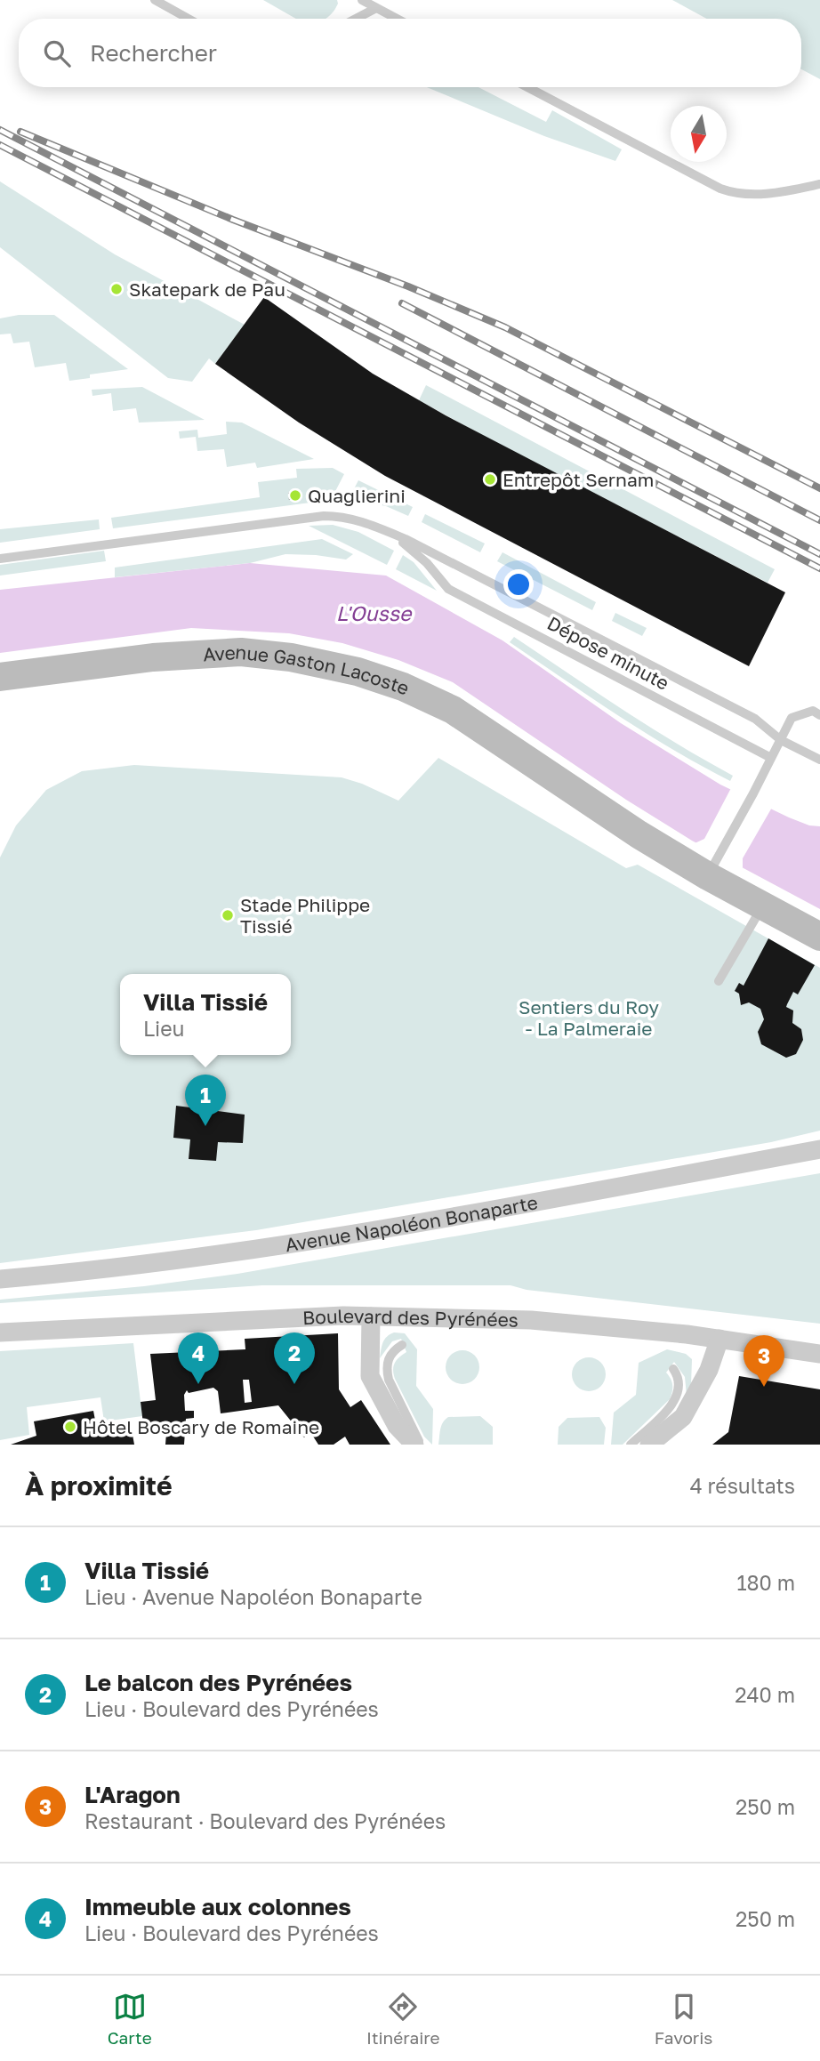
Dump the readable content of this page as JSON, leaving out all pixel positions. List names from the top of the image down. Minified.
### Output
{"streets":{"main road":["Avenue Gaston Lacoste"],"street":["Avenue Napoléon Bonaparte","Boulevard des Pyrénées"],"lane":["Dépose minute"]},"water":["L'Ousse"],"parks":["Sentiers du Roy - La Palmeraie"],"places":["Skatepark de Pau","Entrepôt Sernam","Quaglierini","Stade Philippe Tissié","Hôtel Boscary de Romaine"],"north":"bottom","page":{"search":"Rechercher","popup":["Villa Tissié","Lieu"],"pins":["1","2","4","3"],"heading":["À proximité","4 résultats"],"list":[{"mark":"1","name":"Villa Tissié","note":"Lieu · Avenue Napoléon Bonaparte","value":"180 m"},{"mark":"2","name":"Le balcon des Pyrénées","note":"Lieu · Boulevard des Pyrénées","value":"240 m"},{"mark":"3","name":"L'Aragon","note":"Restaurant · Boulevard des Pyrénées","value":"250 m"},{"mark":"4","name":"Immeuble aux colonnes","note":"Lieu · Boulevard des Pyrénées","value":"250 m"}],"nav":["Carte","Itinéraire","Favoris"]}}
